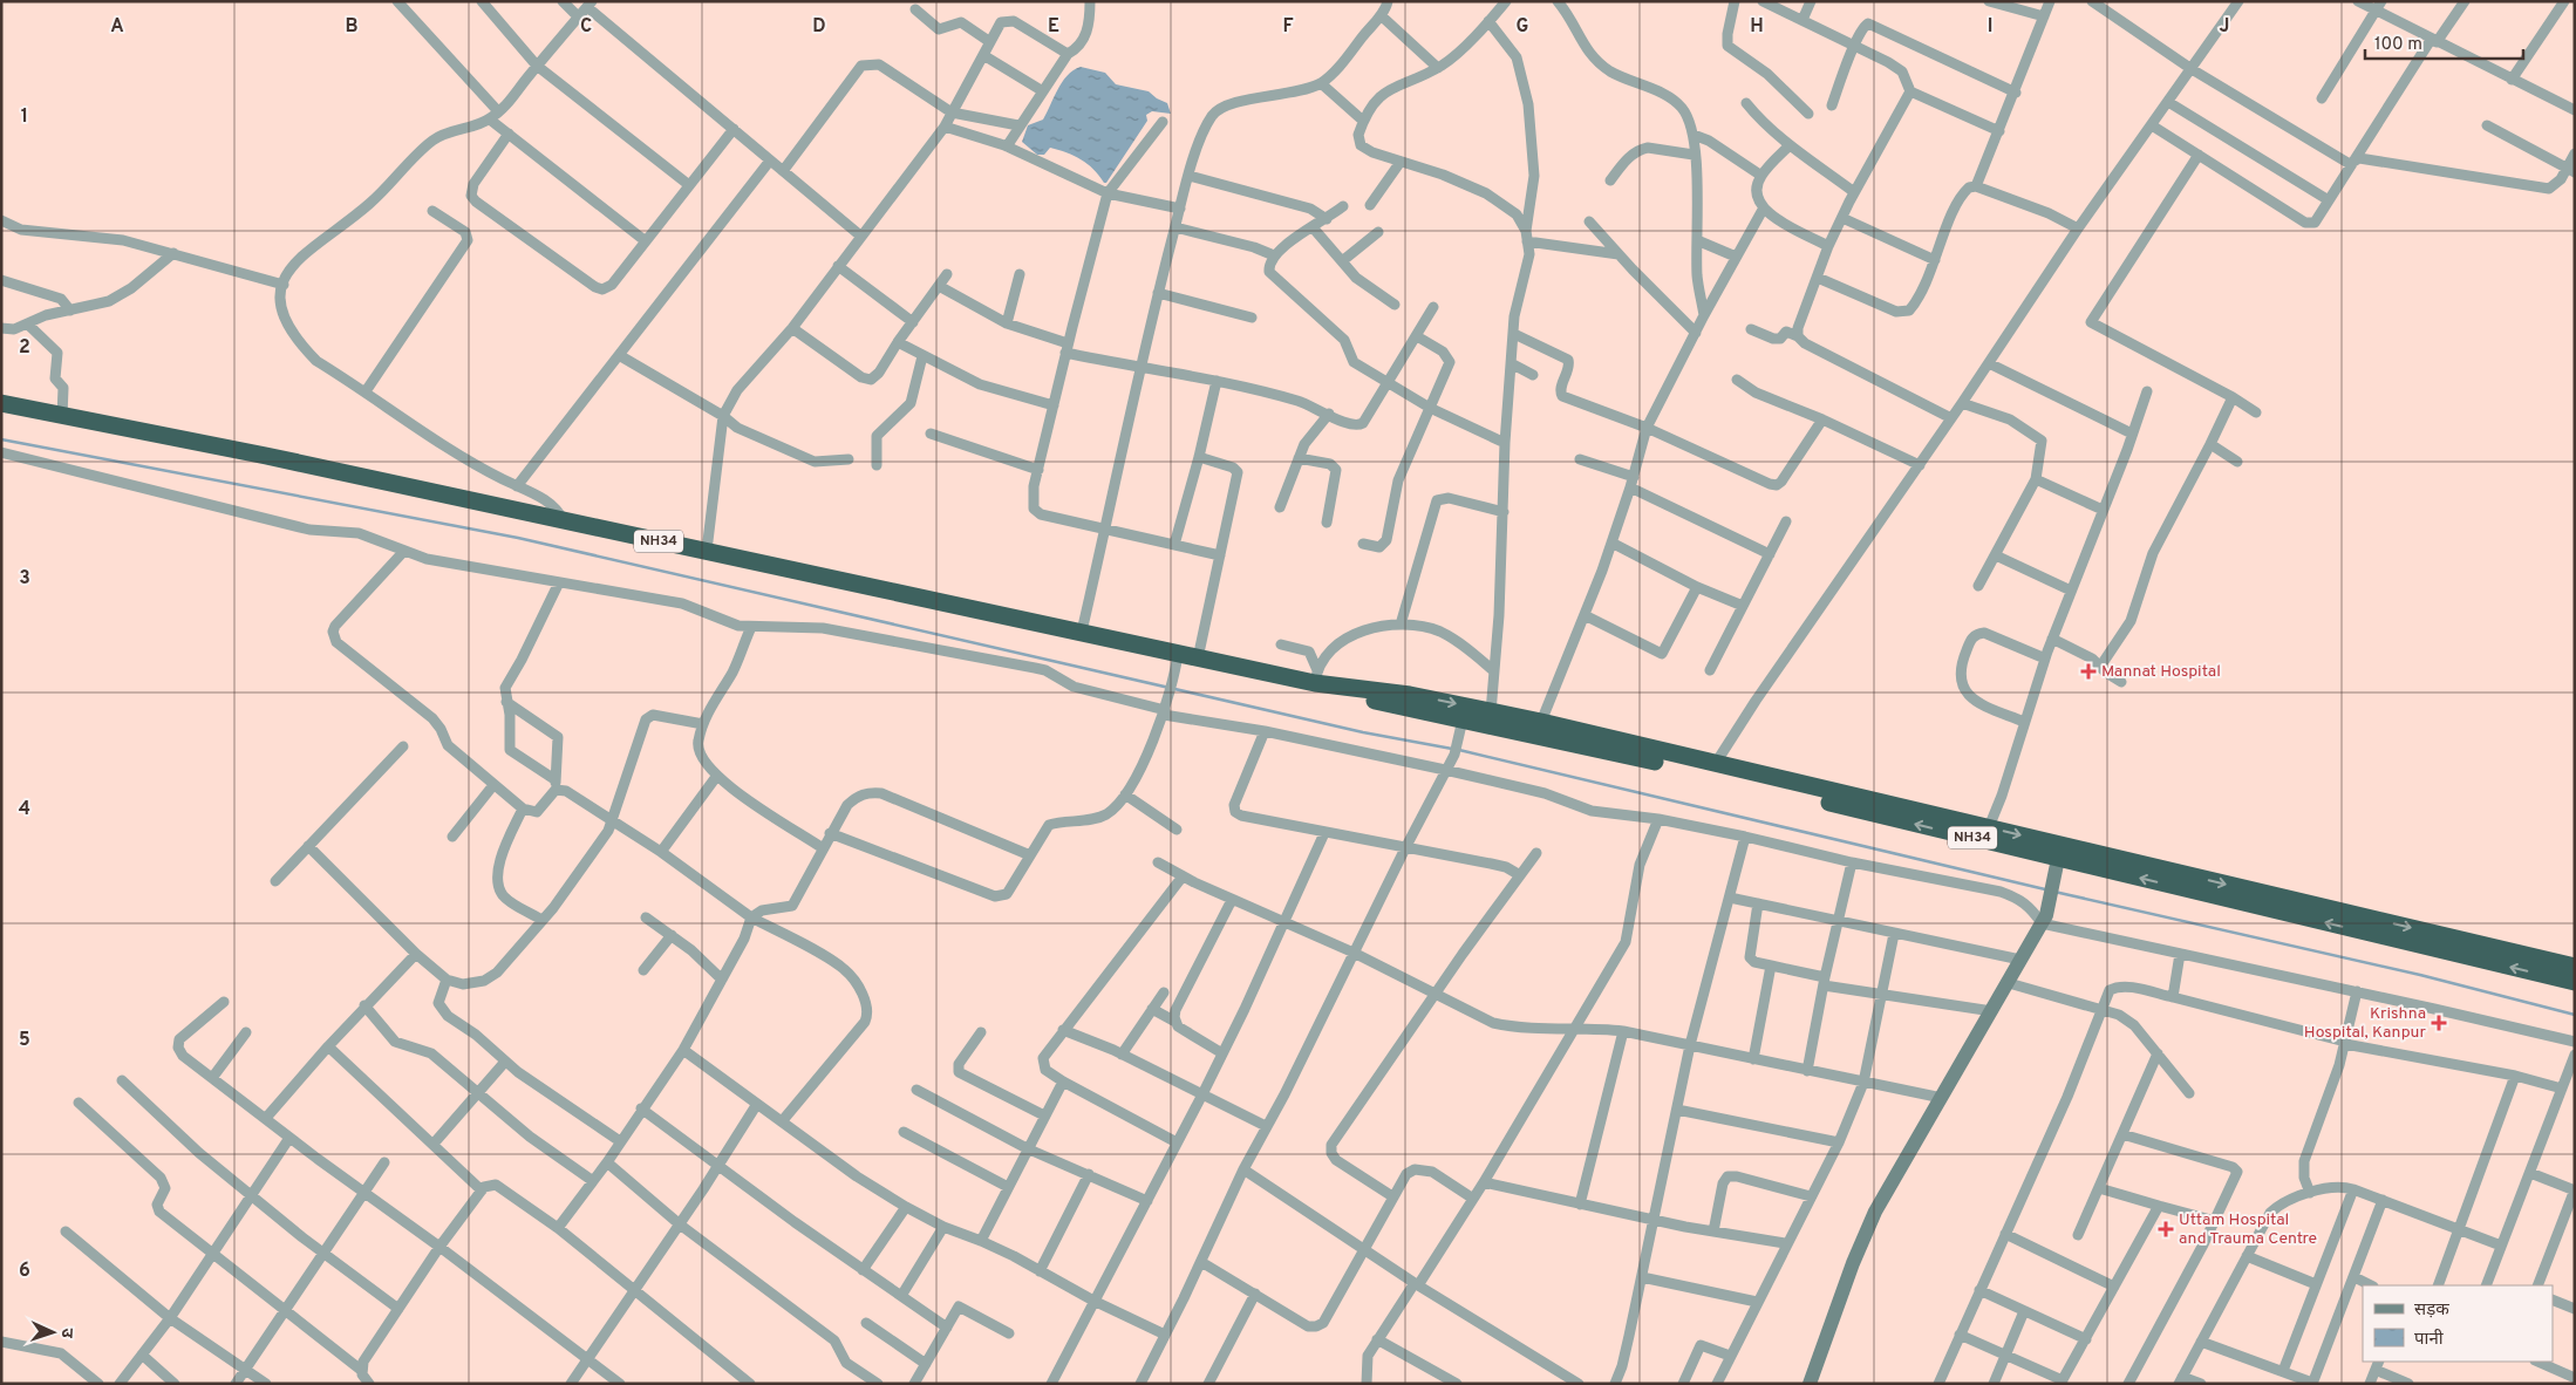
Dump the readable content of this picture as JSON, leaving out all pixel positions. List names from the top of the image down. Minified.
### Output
{"streets":{"highway":["NH34"]},"places":{"health":["Mannat Hospital","Krishna Hospital, Kanpur","Uttam Hospital and Trauma Centre"]},"legend":["सड़क","पानी"],"scale_bar":"100 m","north":"right","grid":{"columns":["A","B","C","D","E","F","G","H","I","J"],"rows":["1","2","3","4","5","6"]}}
